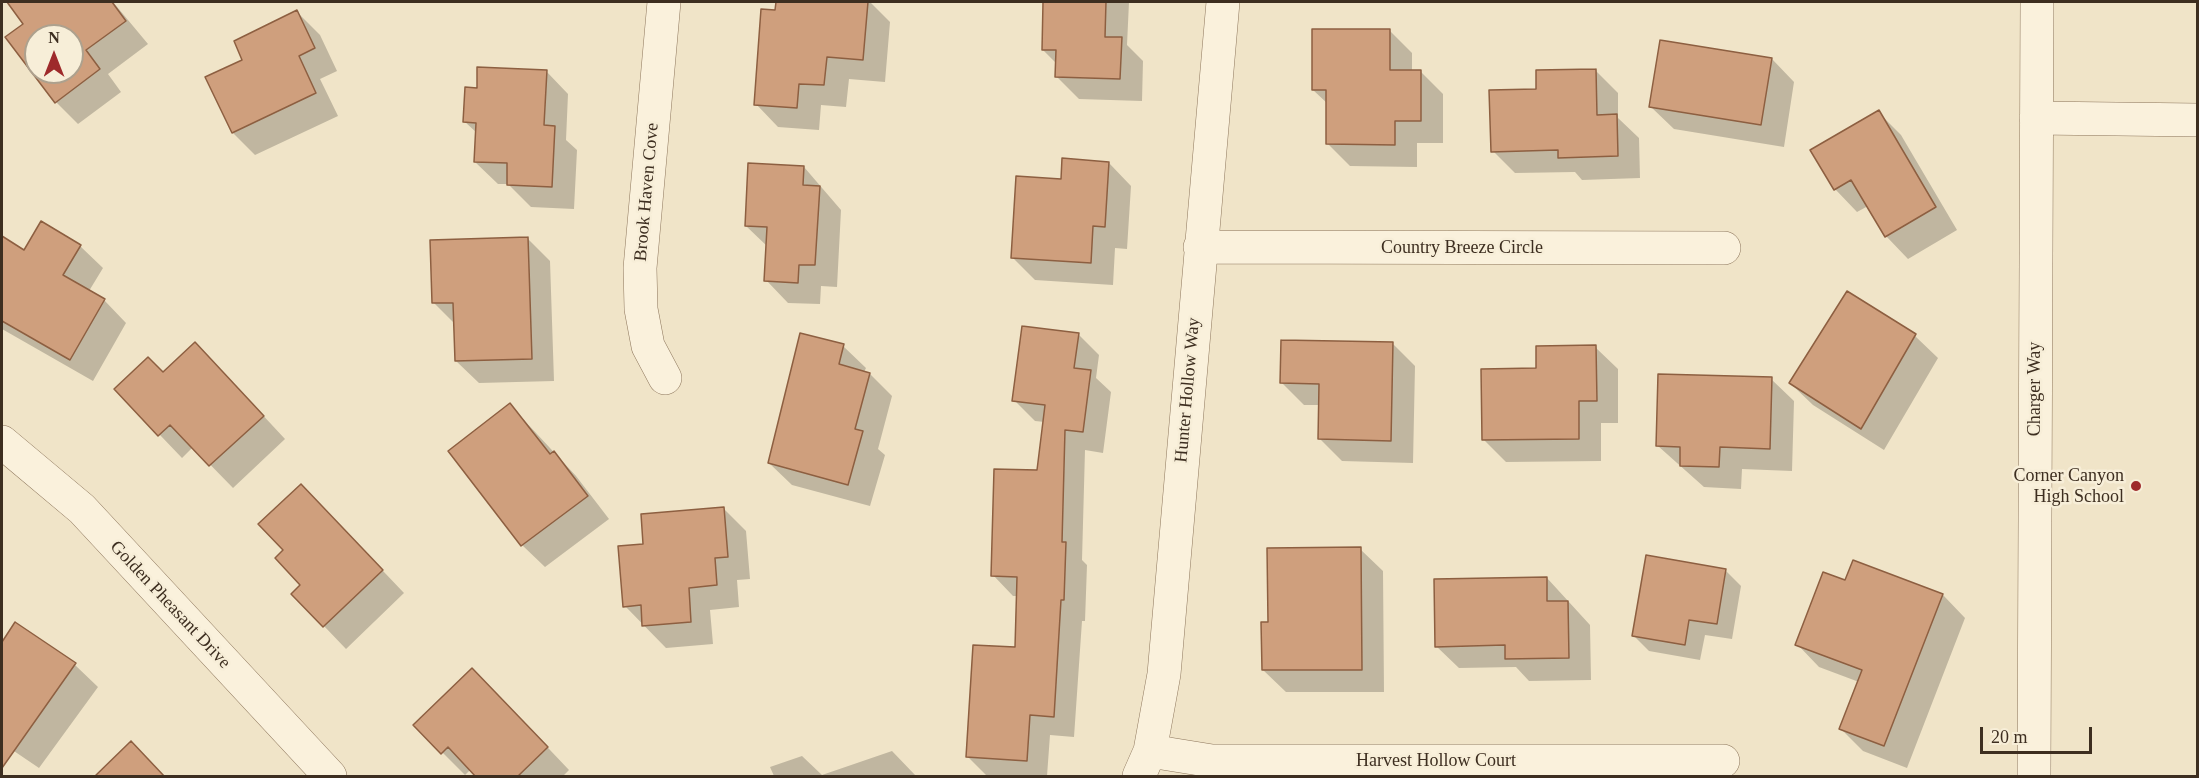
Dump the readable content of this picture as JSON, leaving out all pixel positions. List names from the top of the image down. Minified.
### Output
{"streets":{"street":["Brook Haven Cove","Country Breeze Circle","Charger Way","Hunter Hollow Way","Golden Pheasant Drive","Harvest Hollow Court"]},"crossings":[["Country Breeze Circle","Hunter Hollow Way"],["Hunter Hollow Way","Harvest Hollow Court"]],"places":["Corner Canyon High School"],"scale_bar":"20 m","north":"top"}
